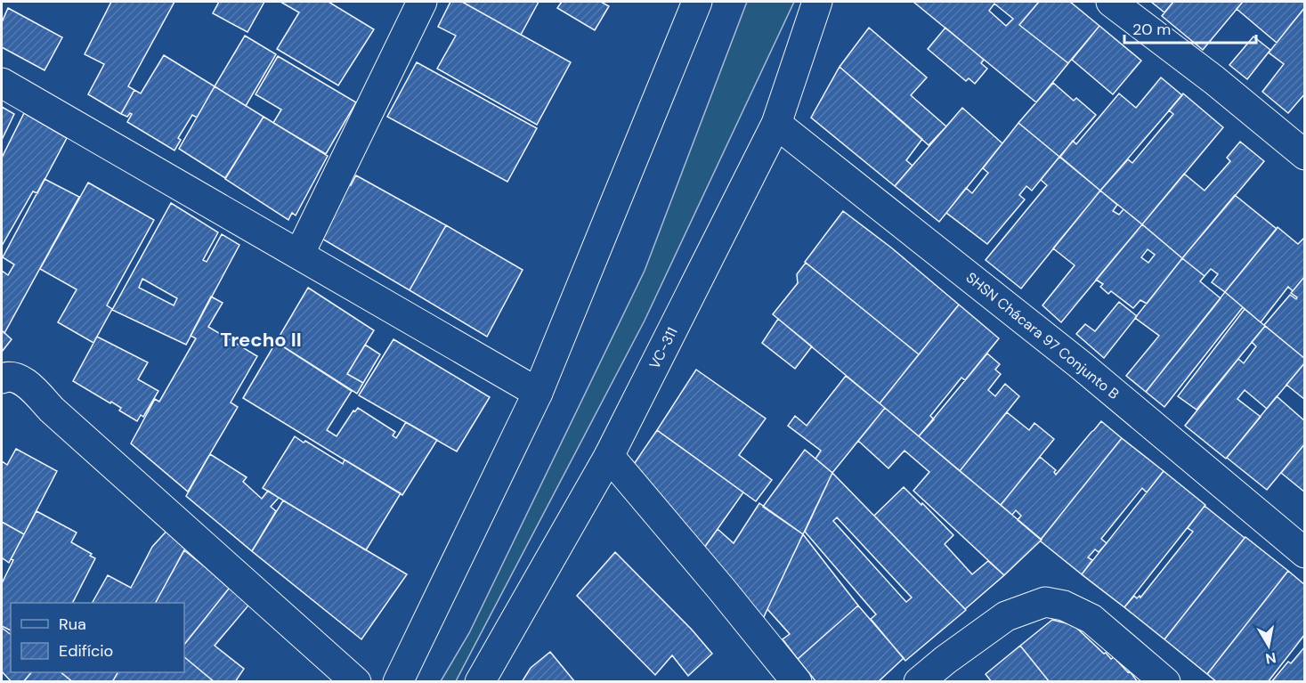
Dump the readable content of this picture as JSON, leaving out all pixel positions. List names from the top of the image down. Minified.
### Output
{"streets":{"street":["SHSN Chácara 97 Conjunto B","VC-311"]},"crossings":[["SHSN Chácara 97 Conjunto B","VC-311"]],"districts":["Trecho II"],"legend":["Rua","Edifício"],"scale_bar":"20 m","north":"bottom"}
